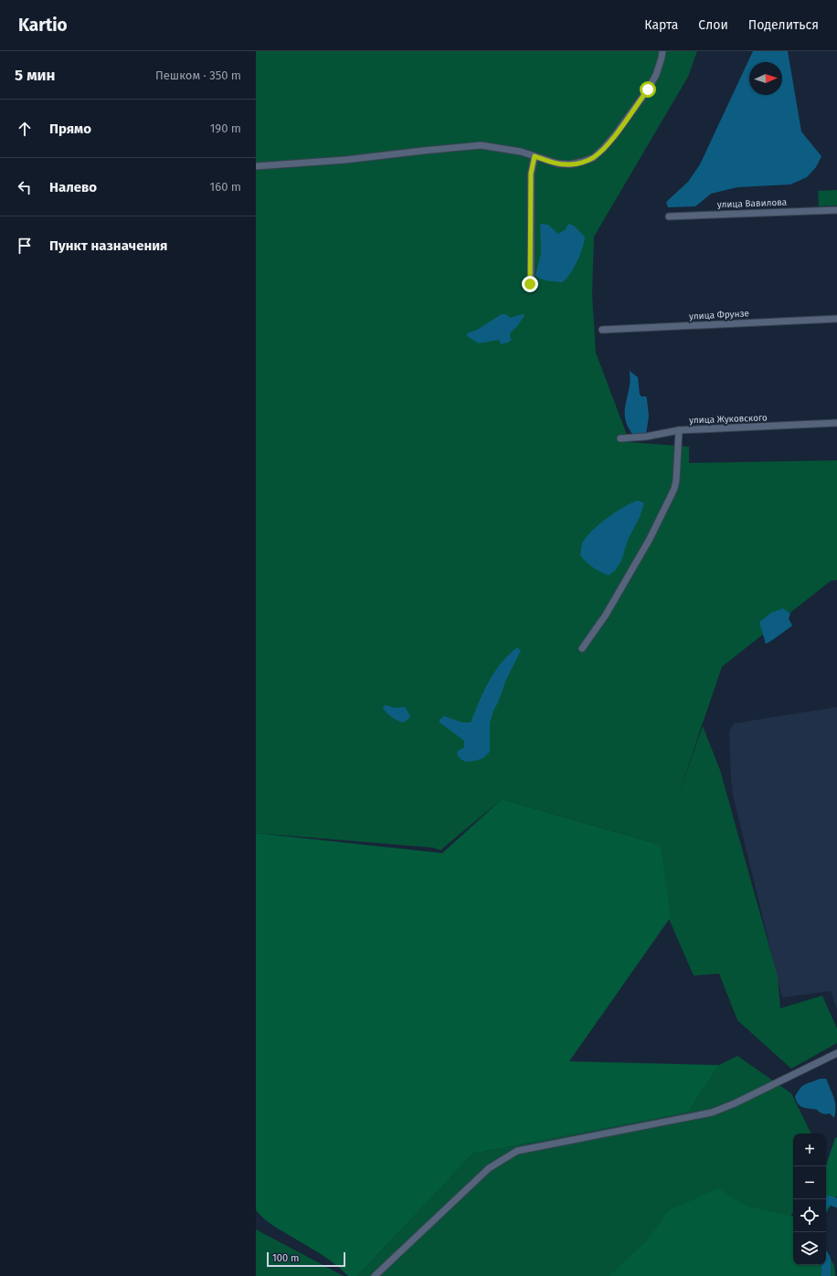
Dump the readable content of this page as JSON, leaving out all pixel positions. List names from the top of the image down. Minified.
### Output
{"streets":{"street":["улица Вавилова","улица Фрунзе","улица Жуковского"]},"scale_bar":"100 m","north":"right","page":{"header":"Kartio","nav":["Карта","Слои","Поделиться"],"heading":["5 мин","Пешком · 350 m"],"list":[["Прямо","190 m"],["Налево","160 m"],"Пункт назначения"],"map_buttons":["+","−"],"scale":"100 m"}}
